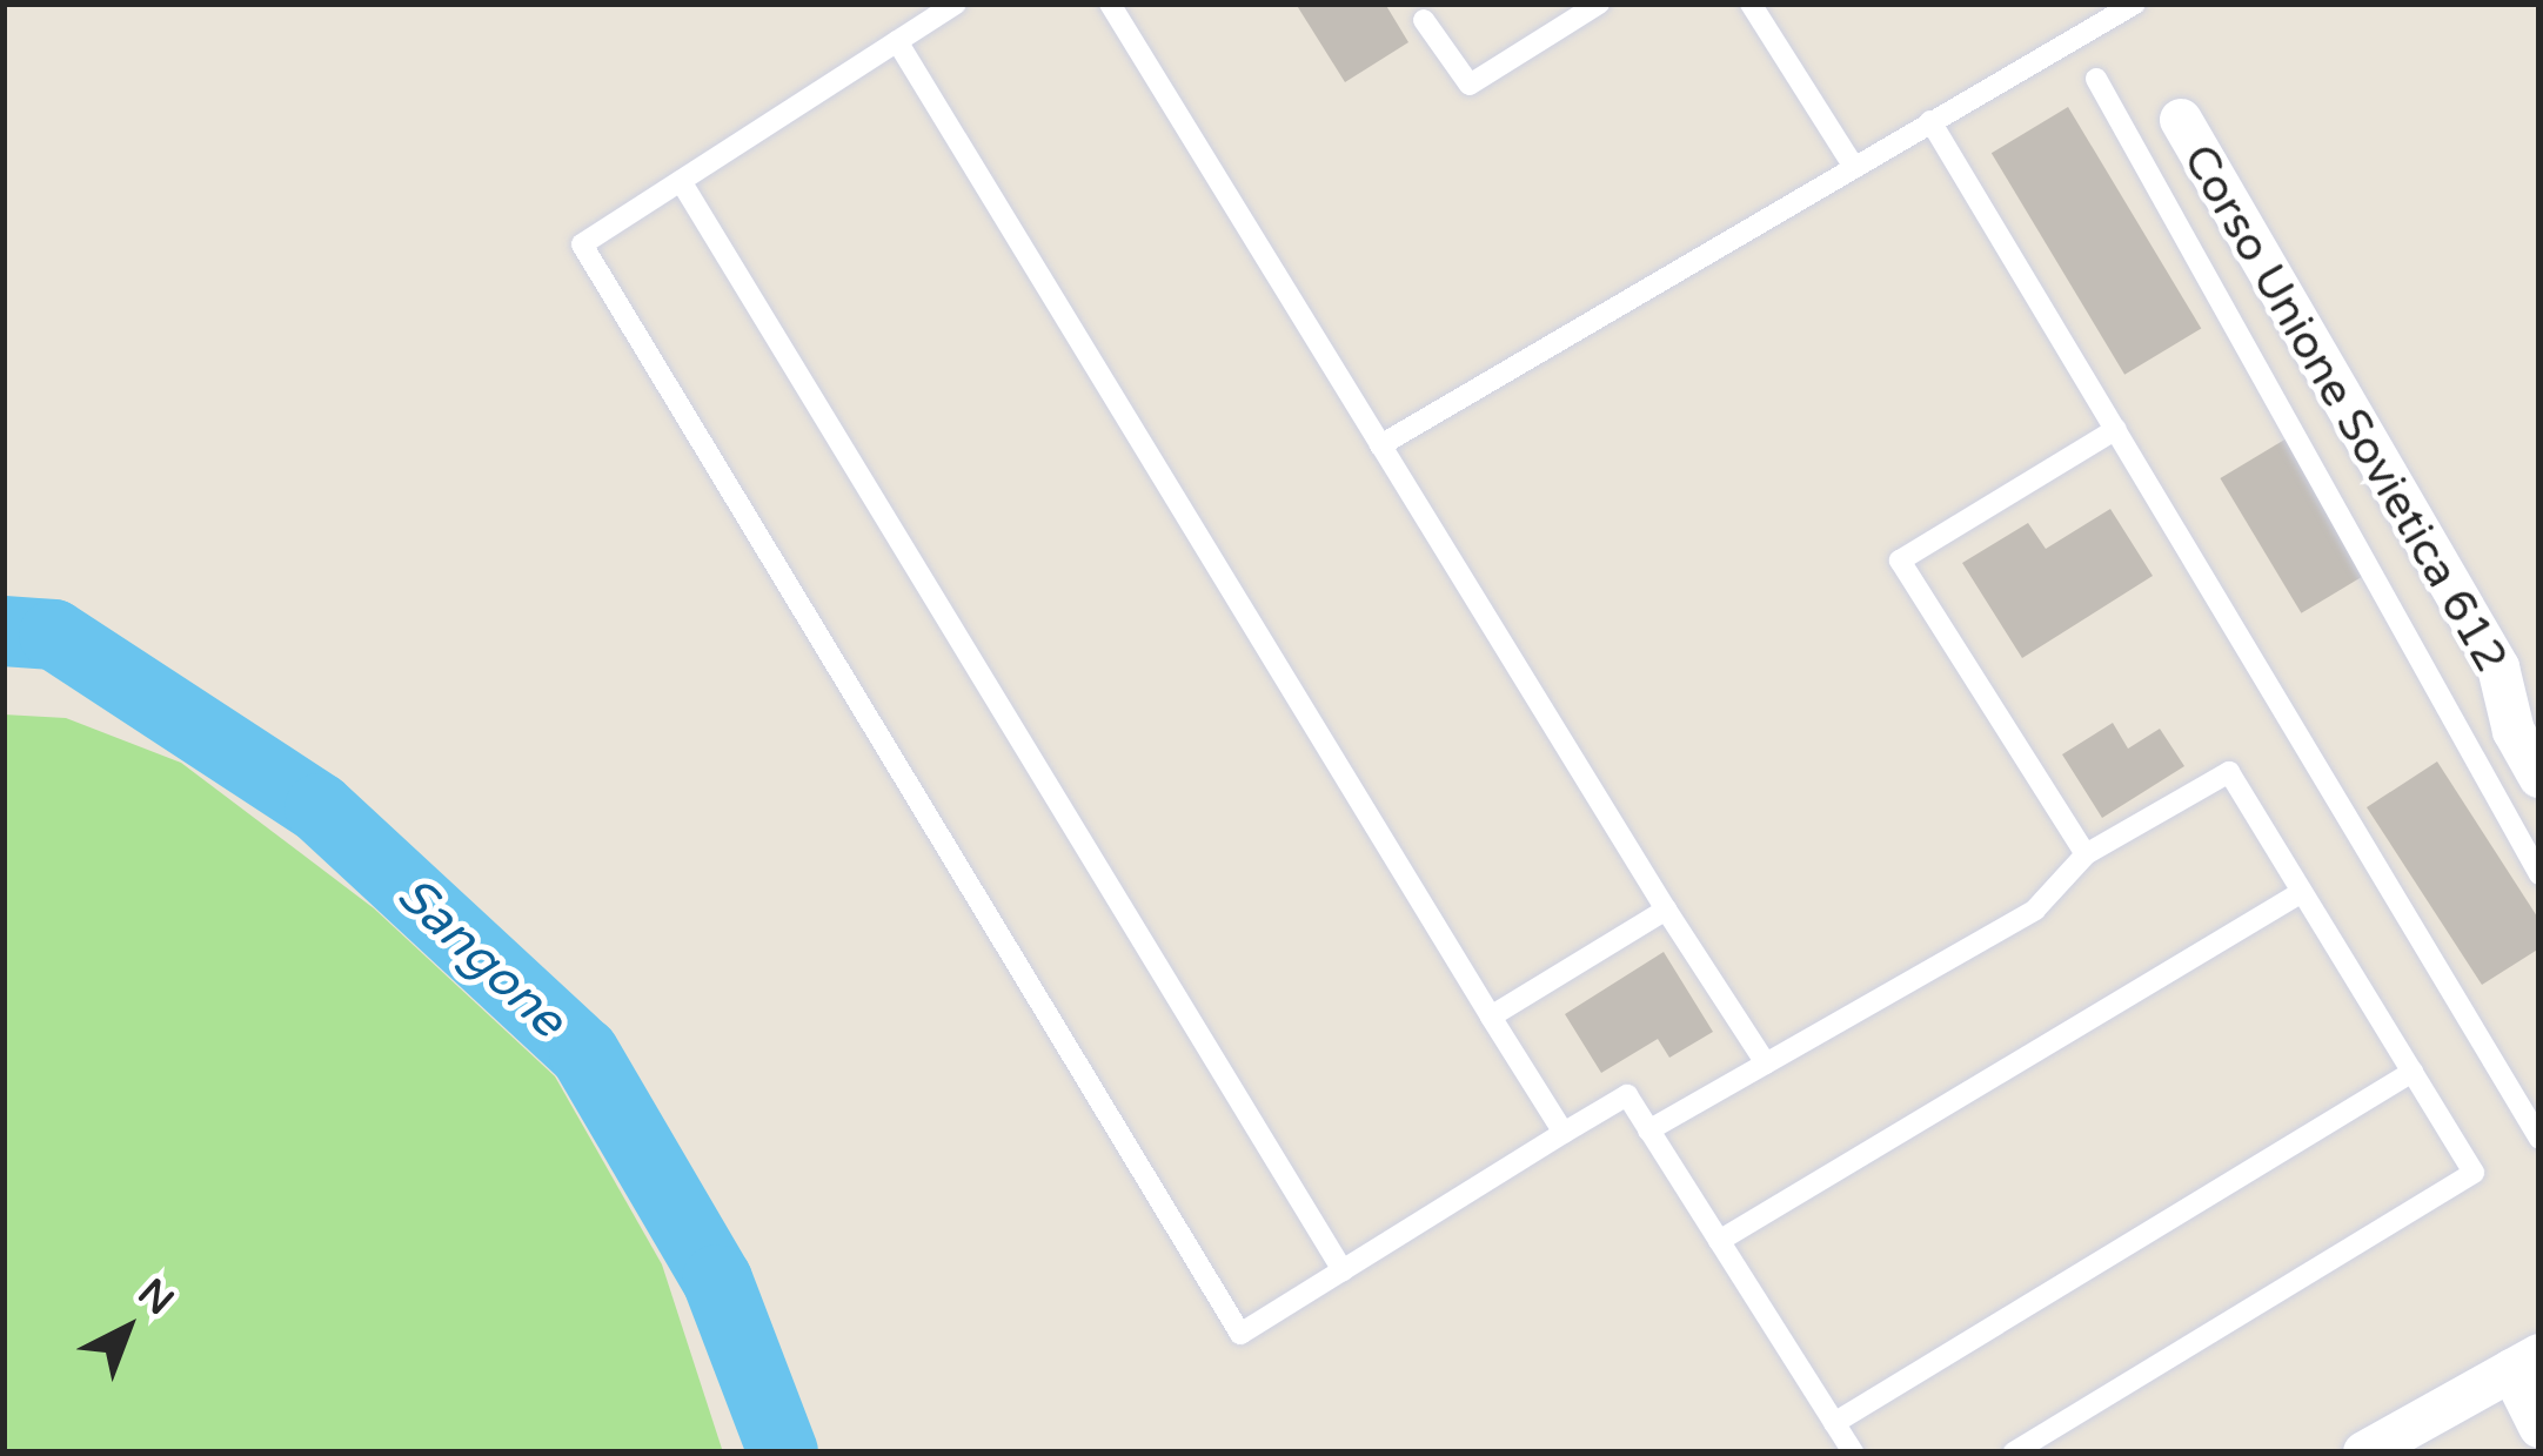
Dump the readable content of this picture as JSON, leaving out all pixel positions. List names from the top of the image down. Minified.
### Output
{"streets":{"street":["Corso Unione Sovietica 612"]},"water":["Sangone"],"north":"top right"}
